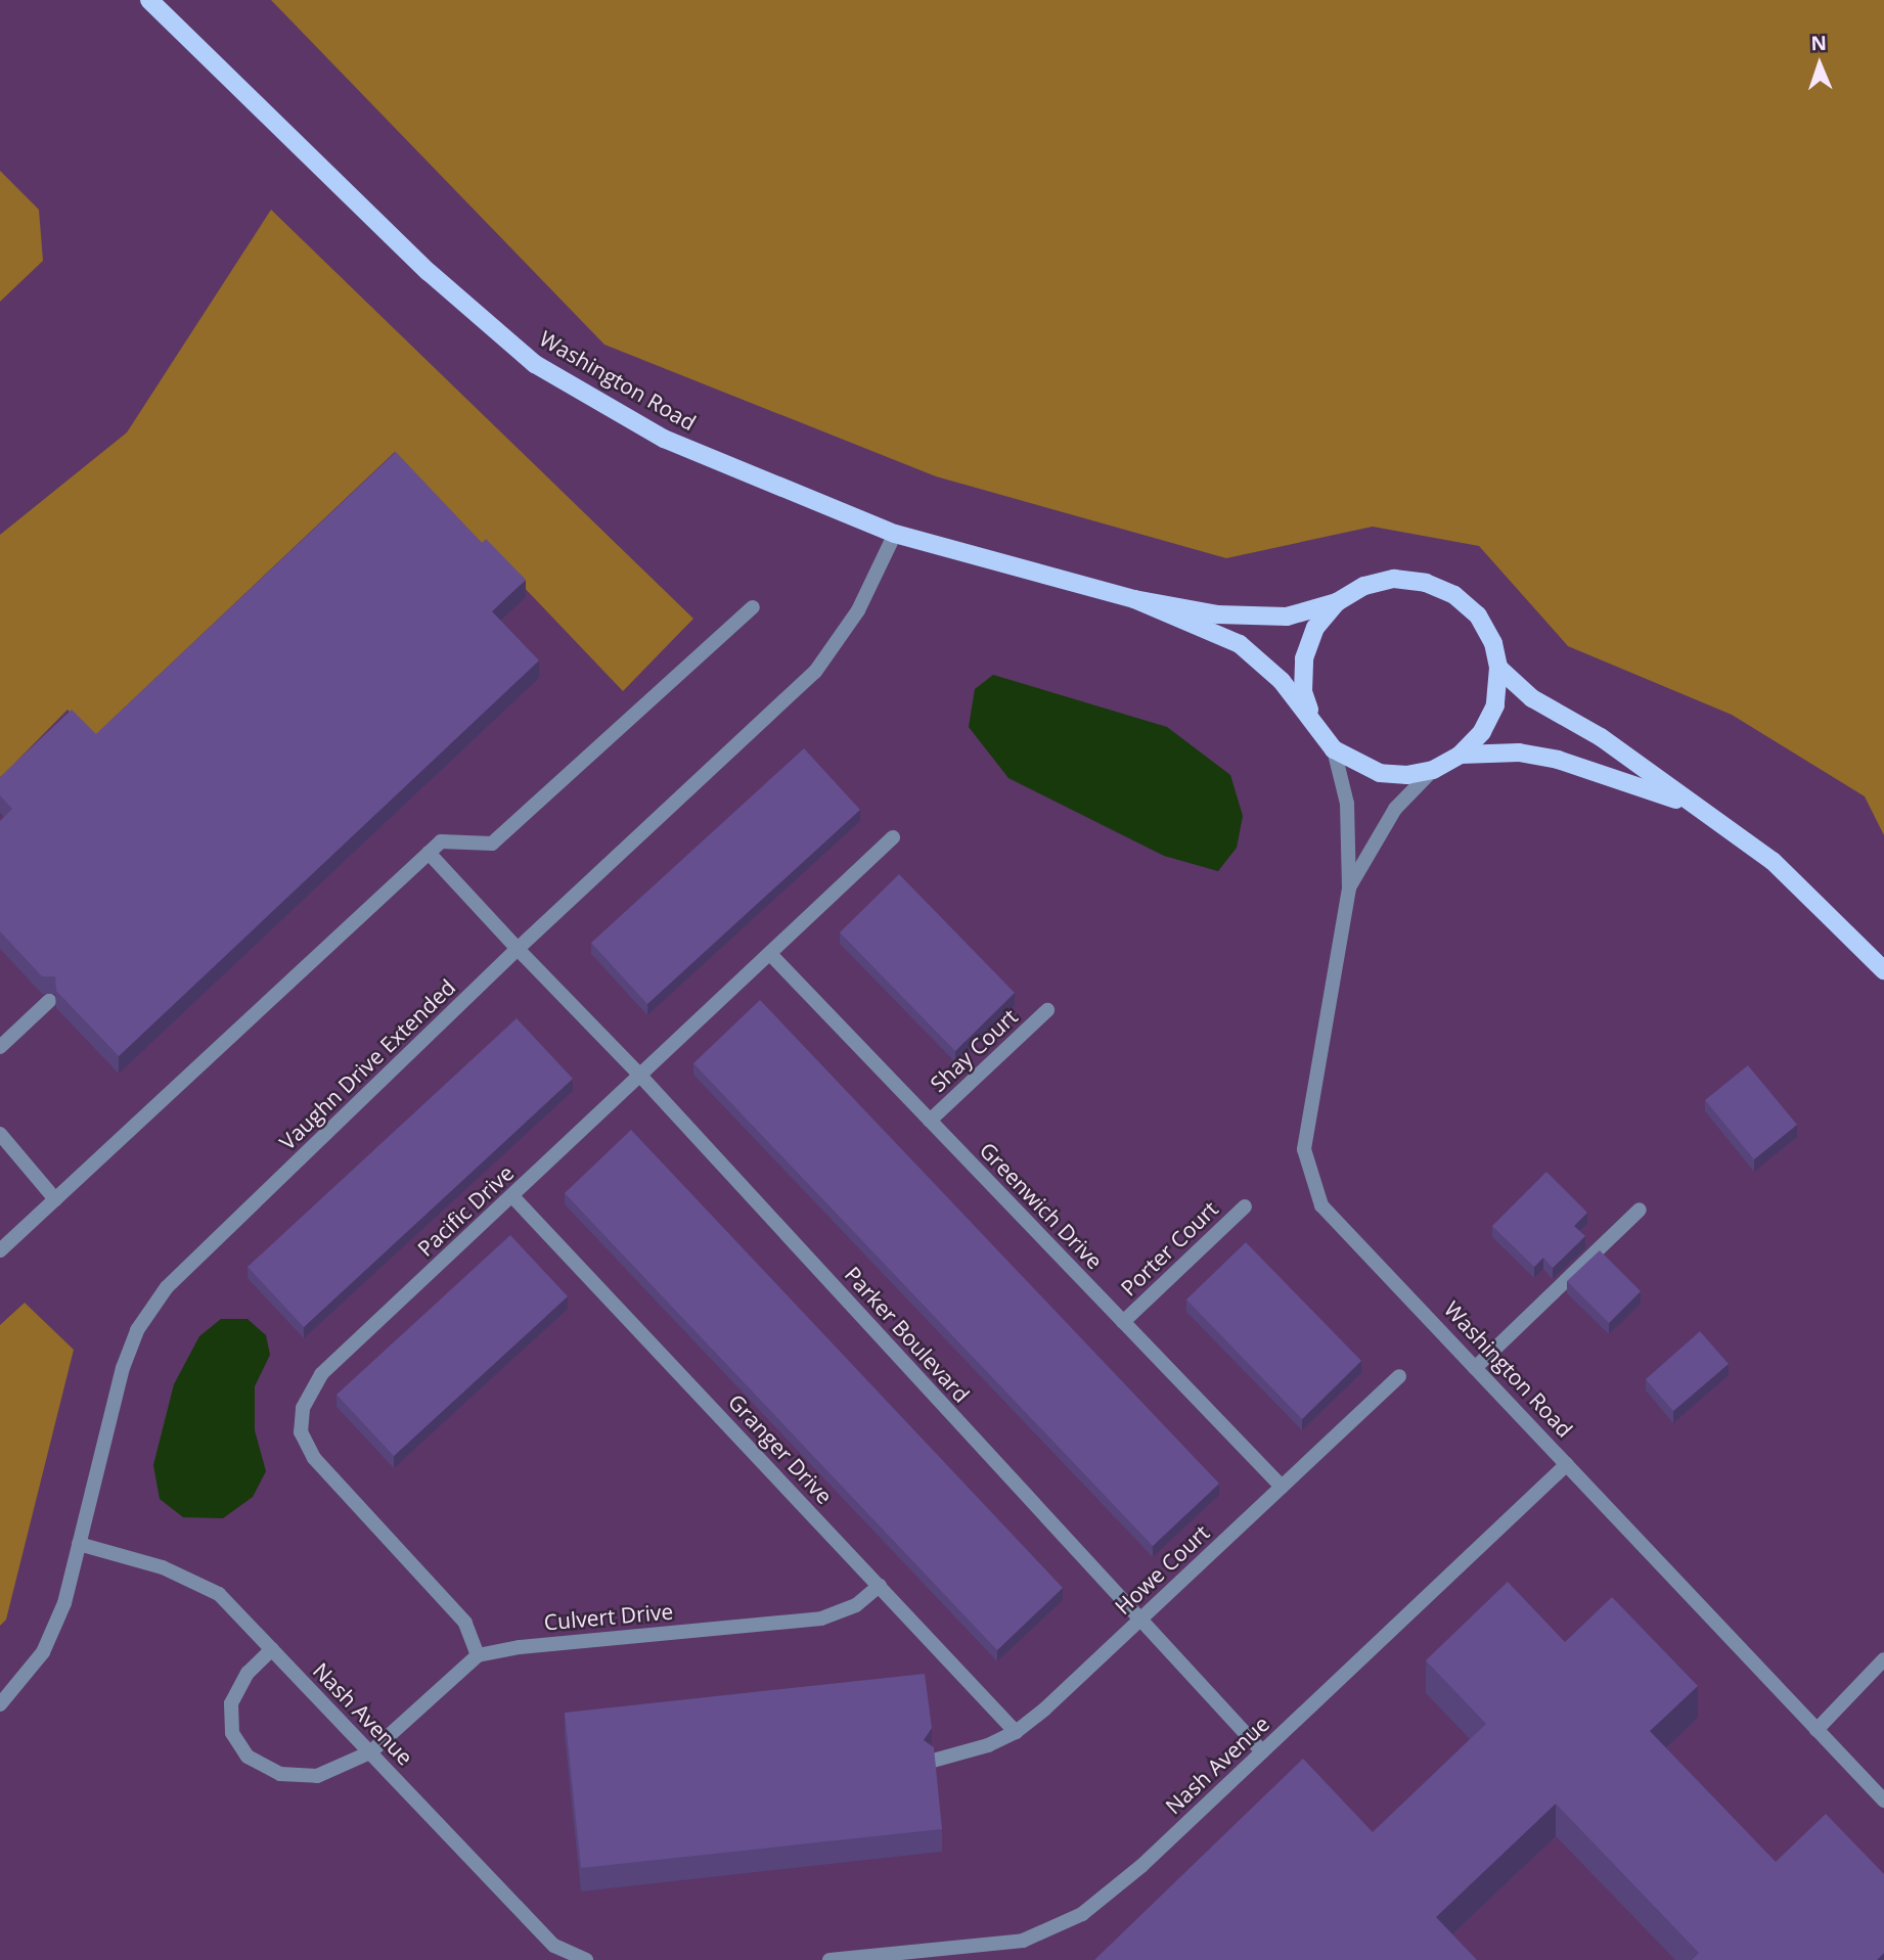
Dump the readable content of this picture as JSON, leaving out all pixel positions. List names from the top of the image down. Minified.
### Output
{"streets":{"main road":["Washington Road"],"street":["Shay Court","Vaughn Drive Extended","Greenwich Drive","Pacific Drive","Porter Court","Parker Boulevard","Granger Drive","Howe Court","Culvert Drive","Nash Avenue"]},"crossings":[["Washington Road","Vaughn Drive Extended"],["Washington Road","Nash Avenue"],["Shay Court","Greenwich Drive"],["Vaughn Drive Extended","Parker Boulevard"],["Vaughn Drive Extended","Nash Avenue"],["Greenwich Drive","Pacific Drive"],["Greenwich Drive","Porter Court"],["Greenwich Drive","Howe Court"],["Pacific Drive","Parker Boulevard"],["Pacific Drive","Granger Drive"],["Pacific Drive","Culvert Drive"],["Parker Boulevard","Howe Court"],["Parker Boulevard","Nash Avenue"],["Granger Drive","Howe Court"],["Granger Drive","Culvert Drive"]],"north":"top"}
